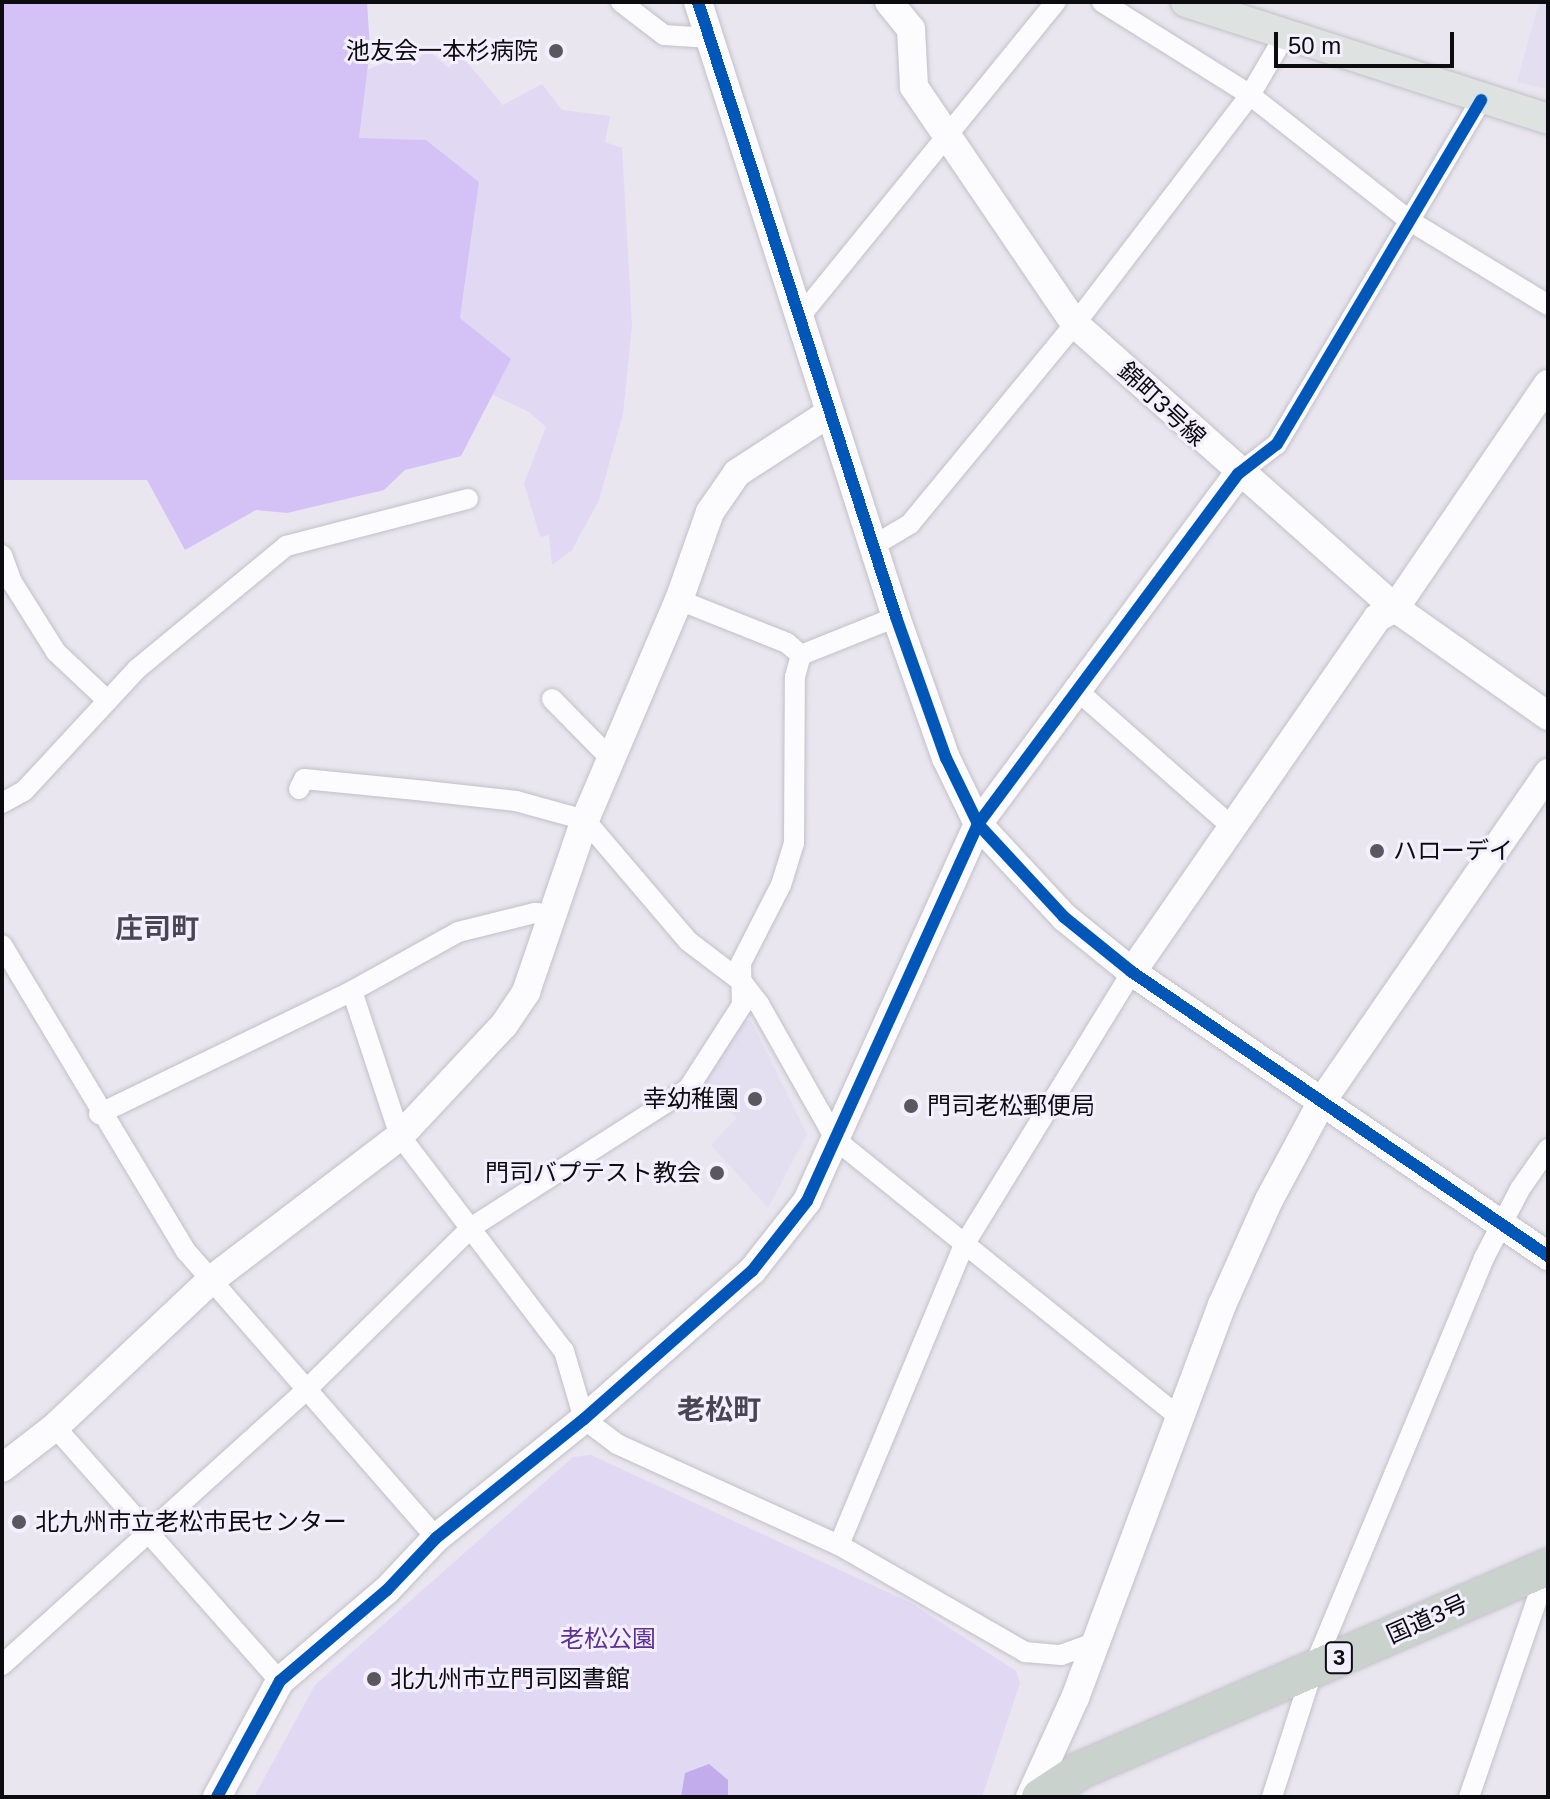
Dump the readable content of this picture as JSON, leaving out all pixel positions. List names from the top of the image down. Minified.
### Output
{"streets":{"highway":["国道3号","3"],"street":["錦町3号線"]},"districts":["庄司町","老松町"],"parks":["老松公園"],"places":["池友会一本杉病院","ハローデイ","幸幼稚園","門司老松郵便局","門司バプテスト教会","北九州市立老松市民センター","北九州市立門司図書館"],"scale_bar":"50 m"}
